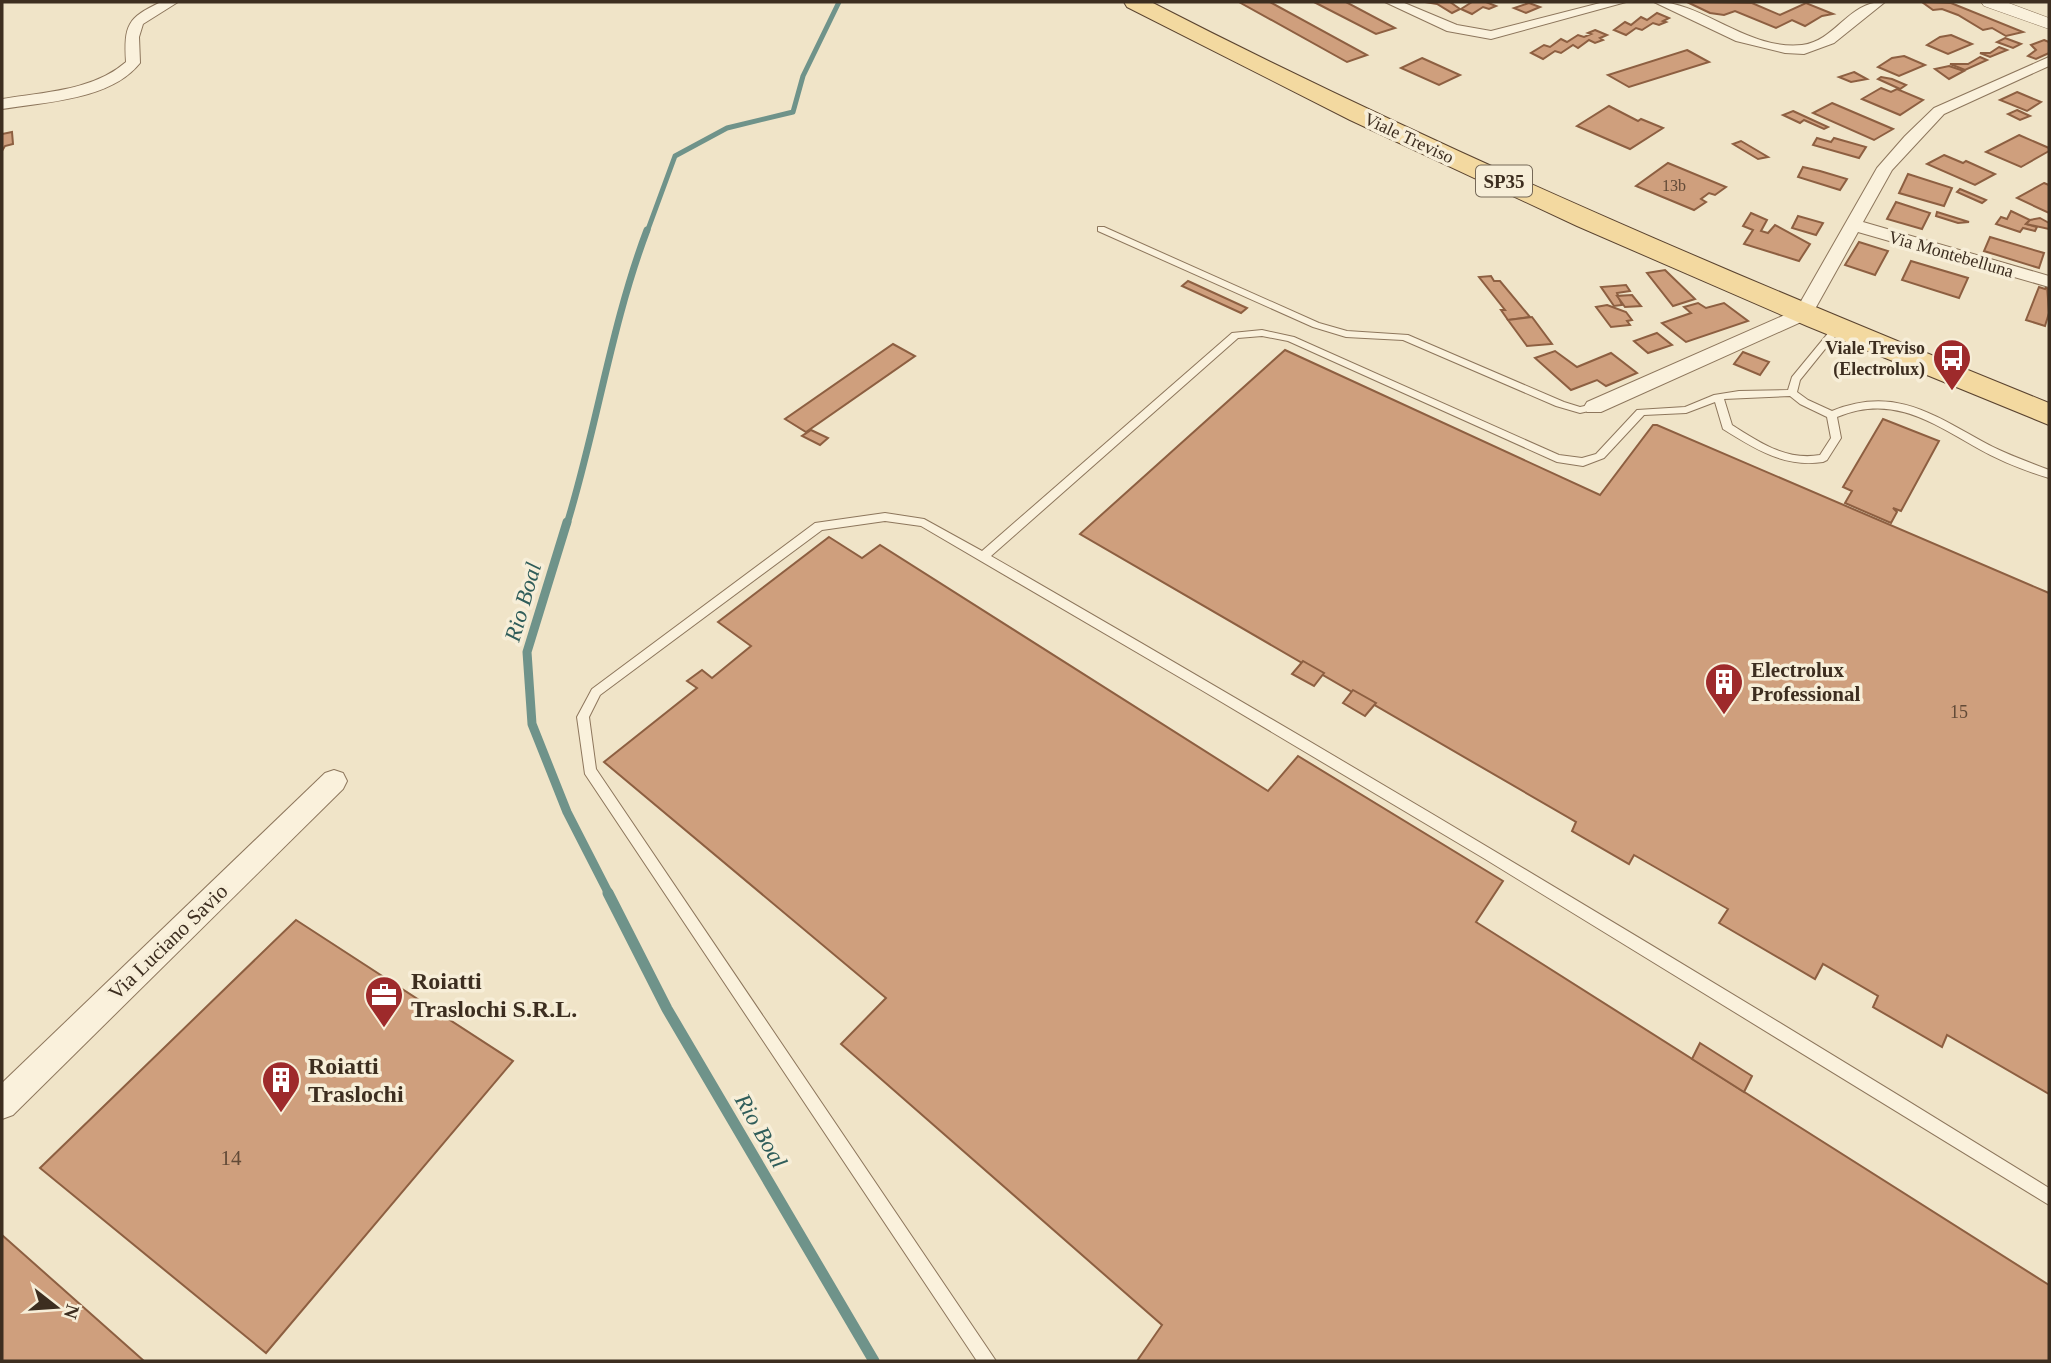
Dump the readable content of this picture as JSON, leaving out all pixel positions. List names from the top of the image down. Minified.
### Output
{"streets":{"main road":["Viale Treviso","SP35"],"street":["Via Montebelluna","Via Luciano Savio"]},"water":["Rio Boal"],"places":{"bus stop":["Viale Treviso (Electrolux)"],"building":["Electrolux Professional","Roiatti Traslochi"],"office":["Roiatti Traslochi S.R.L."]},"house_numbers":["13b","15","14"],"north":"right"}
